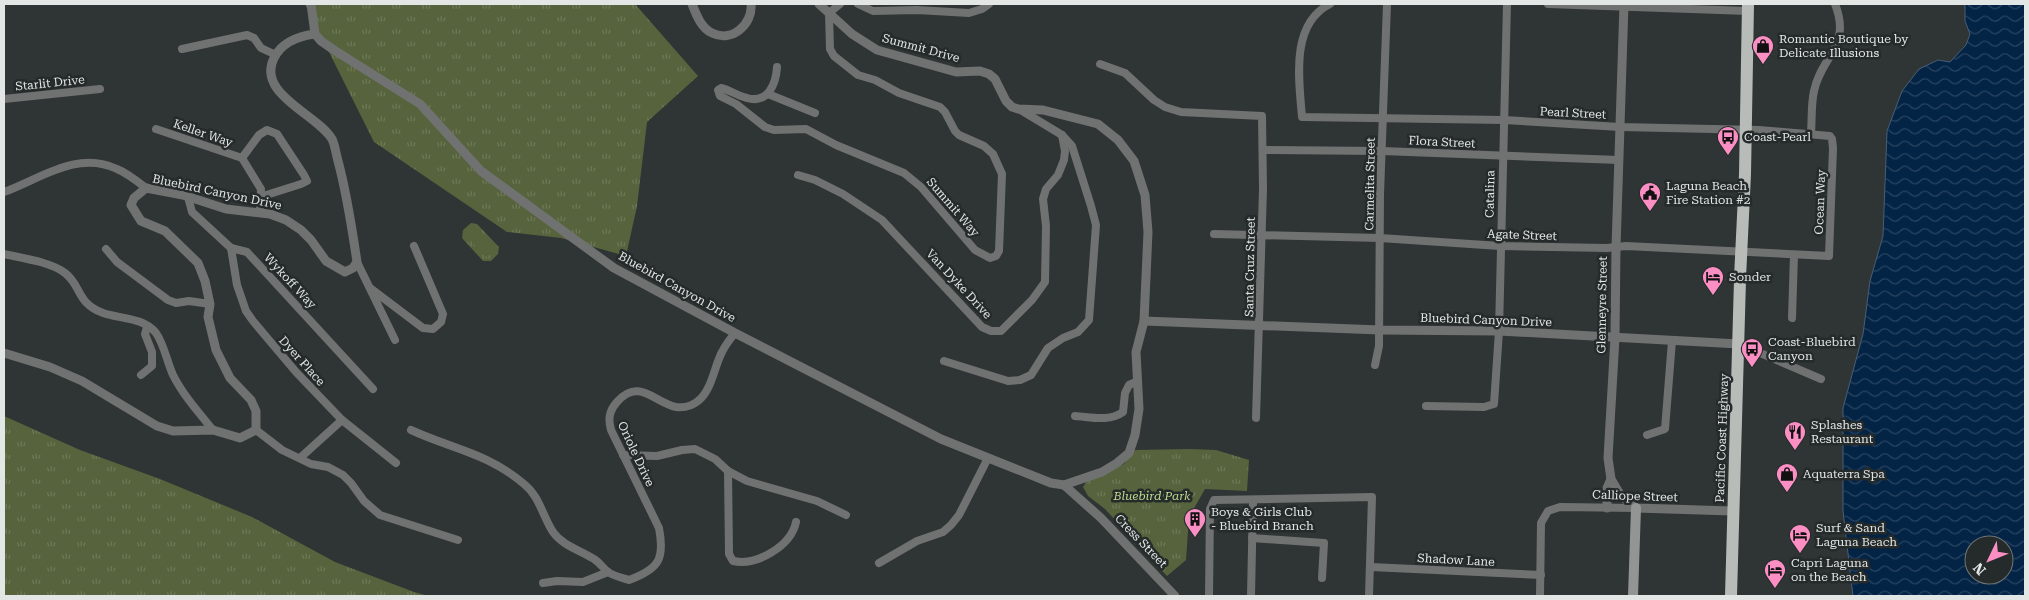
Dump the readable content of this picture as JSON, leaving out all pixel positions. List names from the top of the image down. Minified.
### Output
{"streets":{"highway":["Pacific Coast Highway"],"street":["Summit Drive","Starlit Drive","Pearl Street","Keller Way","Flora Street","Carmelita Street","Bluebird Canyon Drive","Catalina","Ocean Way","Summit Way","Agate Street","Santa Cruz Street","Wykoff Way","Van Dyke Drive","Glenneyre Street","Dyer Place","Oriole Drive","Calliope Street","Cress Street","Shadow Lane"]},"crossings":[["Summit Drive","Summit Way"],["Pearl Street","Carmelita Street"],["Pearl Street","Catalina"],["Pearl Street","Ocean Way"],["Pearl Street","Glenneyre Street"],["Pearl Street","Pacific Coast Highway"],["Keller Way","Bluebird Canyon Drive"],["Flora Street","Carmelita Street"],["Flora Street","Catalina"],["Flora Street","Santa Cruz Street"],["Flora Street","Glenneyre Street"],["Carmelita Street","Bluebird Canyon Drive"],["Carmelita Street","Agate Street"],["Bluebird Canyon Drive","Catalina"],["Bluebird Canyon Drive","Santa Cruz Street"],["Bluebird Canyon Drive","Wykoff Way"],["Bluebird Canyon Drive","Glenneyre Street"],["Bluebird Canyon Drive","Pacific Coast Highway"],["Bluebird Canyon Drive","Oriole Drive"],["Bluebird Canyon Drive","Cress Street"],["Catalina","Agate Street"],["Ocean Way","Agate Street"],["Agate Street","Santa Cruz Street"],["Agate Street","Glenneyre Street"],["Agate Street","Pacific Coast Highway"],["Wykoff Way","Dyer Place"],["Glenneyre Street","Calliope Street"],["Pacific Coast Highway","Calliope Street"],["Calliope Street","Shadow Lane"]],"parks":["Bluebird Park"],"places":{"shop":["Romantic Boutique by Delicate Illusions","Aquaterra Spa"],"bus stop":["Coast-Pearl","Coast-Bluebird Canyon"],"public building":["Laguna Beach Fire Station #2"],"hotel":["Sonder","Surf & Sand Laguna Beach","Capri Laguna on the Beach"],"restaurant":["Splashes Restaurant"],"building":["Boys & Girls Club - Bluebird Branch"]},"north":"bottom left"}
